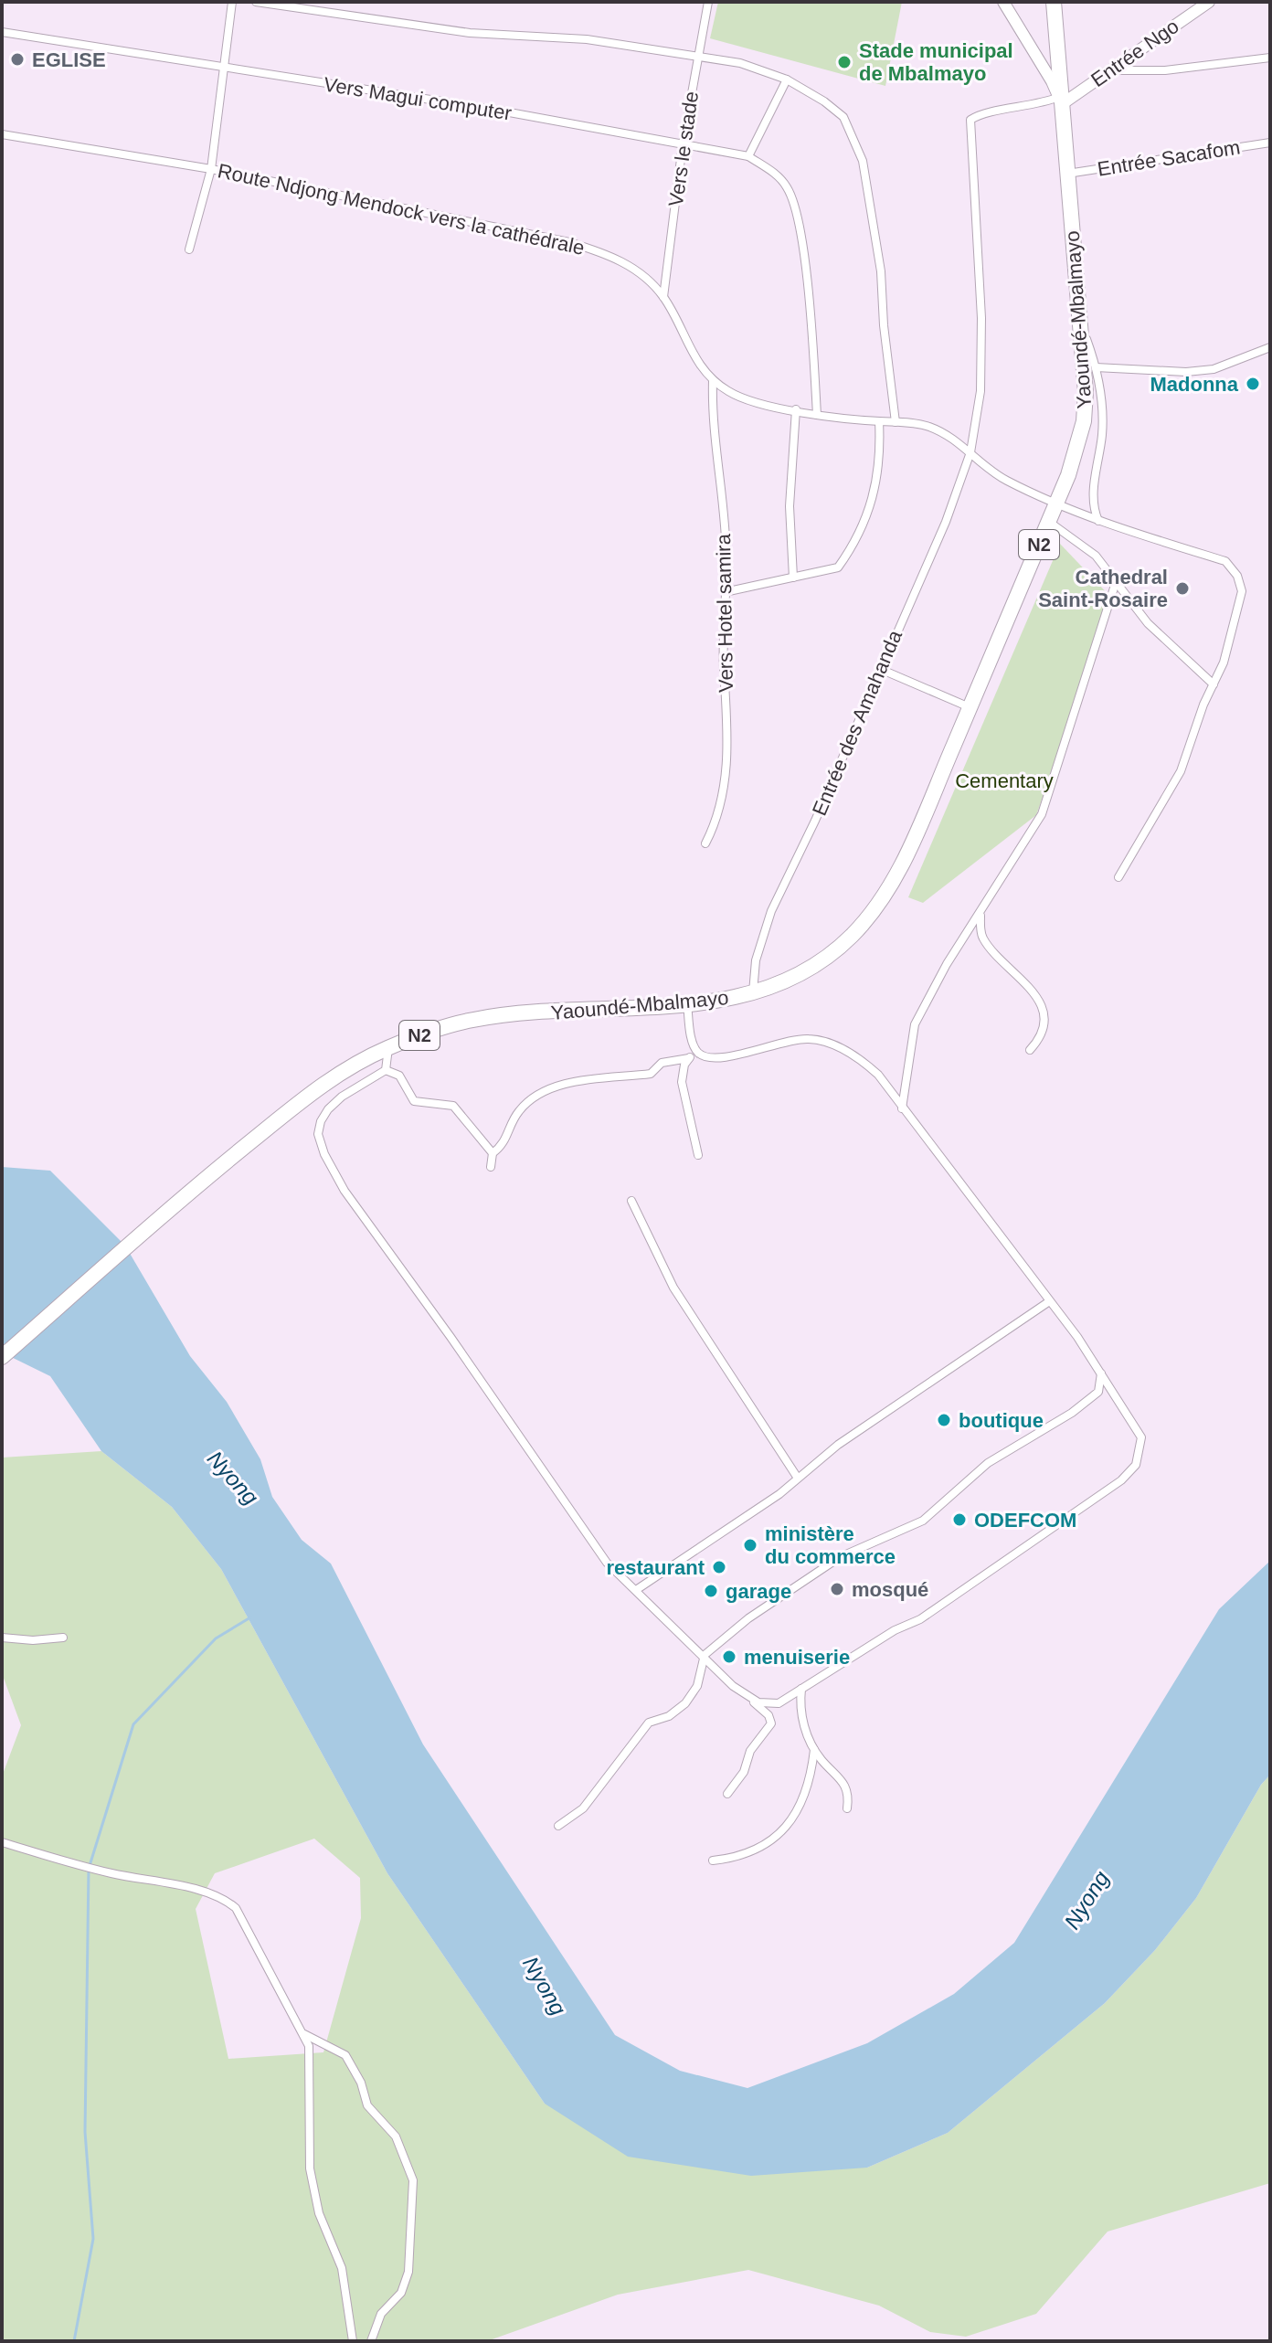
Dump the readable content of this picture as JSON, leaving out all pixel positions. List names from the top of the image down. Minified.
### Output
{"streets":{"highway":["Yaoundé-Mbalmayo","N2"],"street":["Entrée Ngo","Vers Magui computer","Vers le stade","Entrée Sacafom","Route Ndjong Mendock vers la cathédrale","Vers Hotel samira","Entrée des Amahanda"]},"crossings":[["Entrée Ngo","Yaoundé-Mbalmayo"],["Entrée Ngo","Entrée des Amahanda"],["Vers Magui computer","Vers le stade"],["Vers le stade","Route Ndjong Mendock vers la cathédrale"],["Entrée Sacafom","Yaoundé-Mbalmayo"],["Route Ndjong Mendock vers la cathédrale","Yaoundé-Mbalmayo"],["Route Ndjong Mendock vers la cathédrale","Vers Hotel samira"],["Route Ndjong Mendock vers la cathédrale","Entrée des Amahanda"],["Yaoundé-Mbalmayo","Entrée des Amahanda"]],"water":["Nyong"],"parks":["Cementary"],"places":["EGLISE","Stade municipal de Mbalmayo","Madonna","Cathedral Saint-Rosaire","boutique","ODEFCOM","ministère du commerce","restaurant","mosqué","garage","menuiserie"]}
